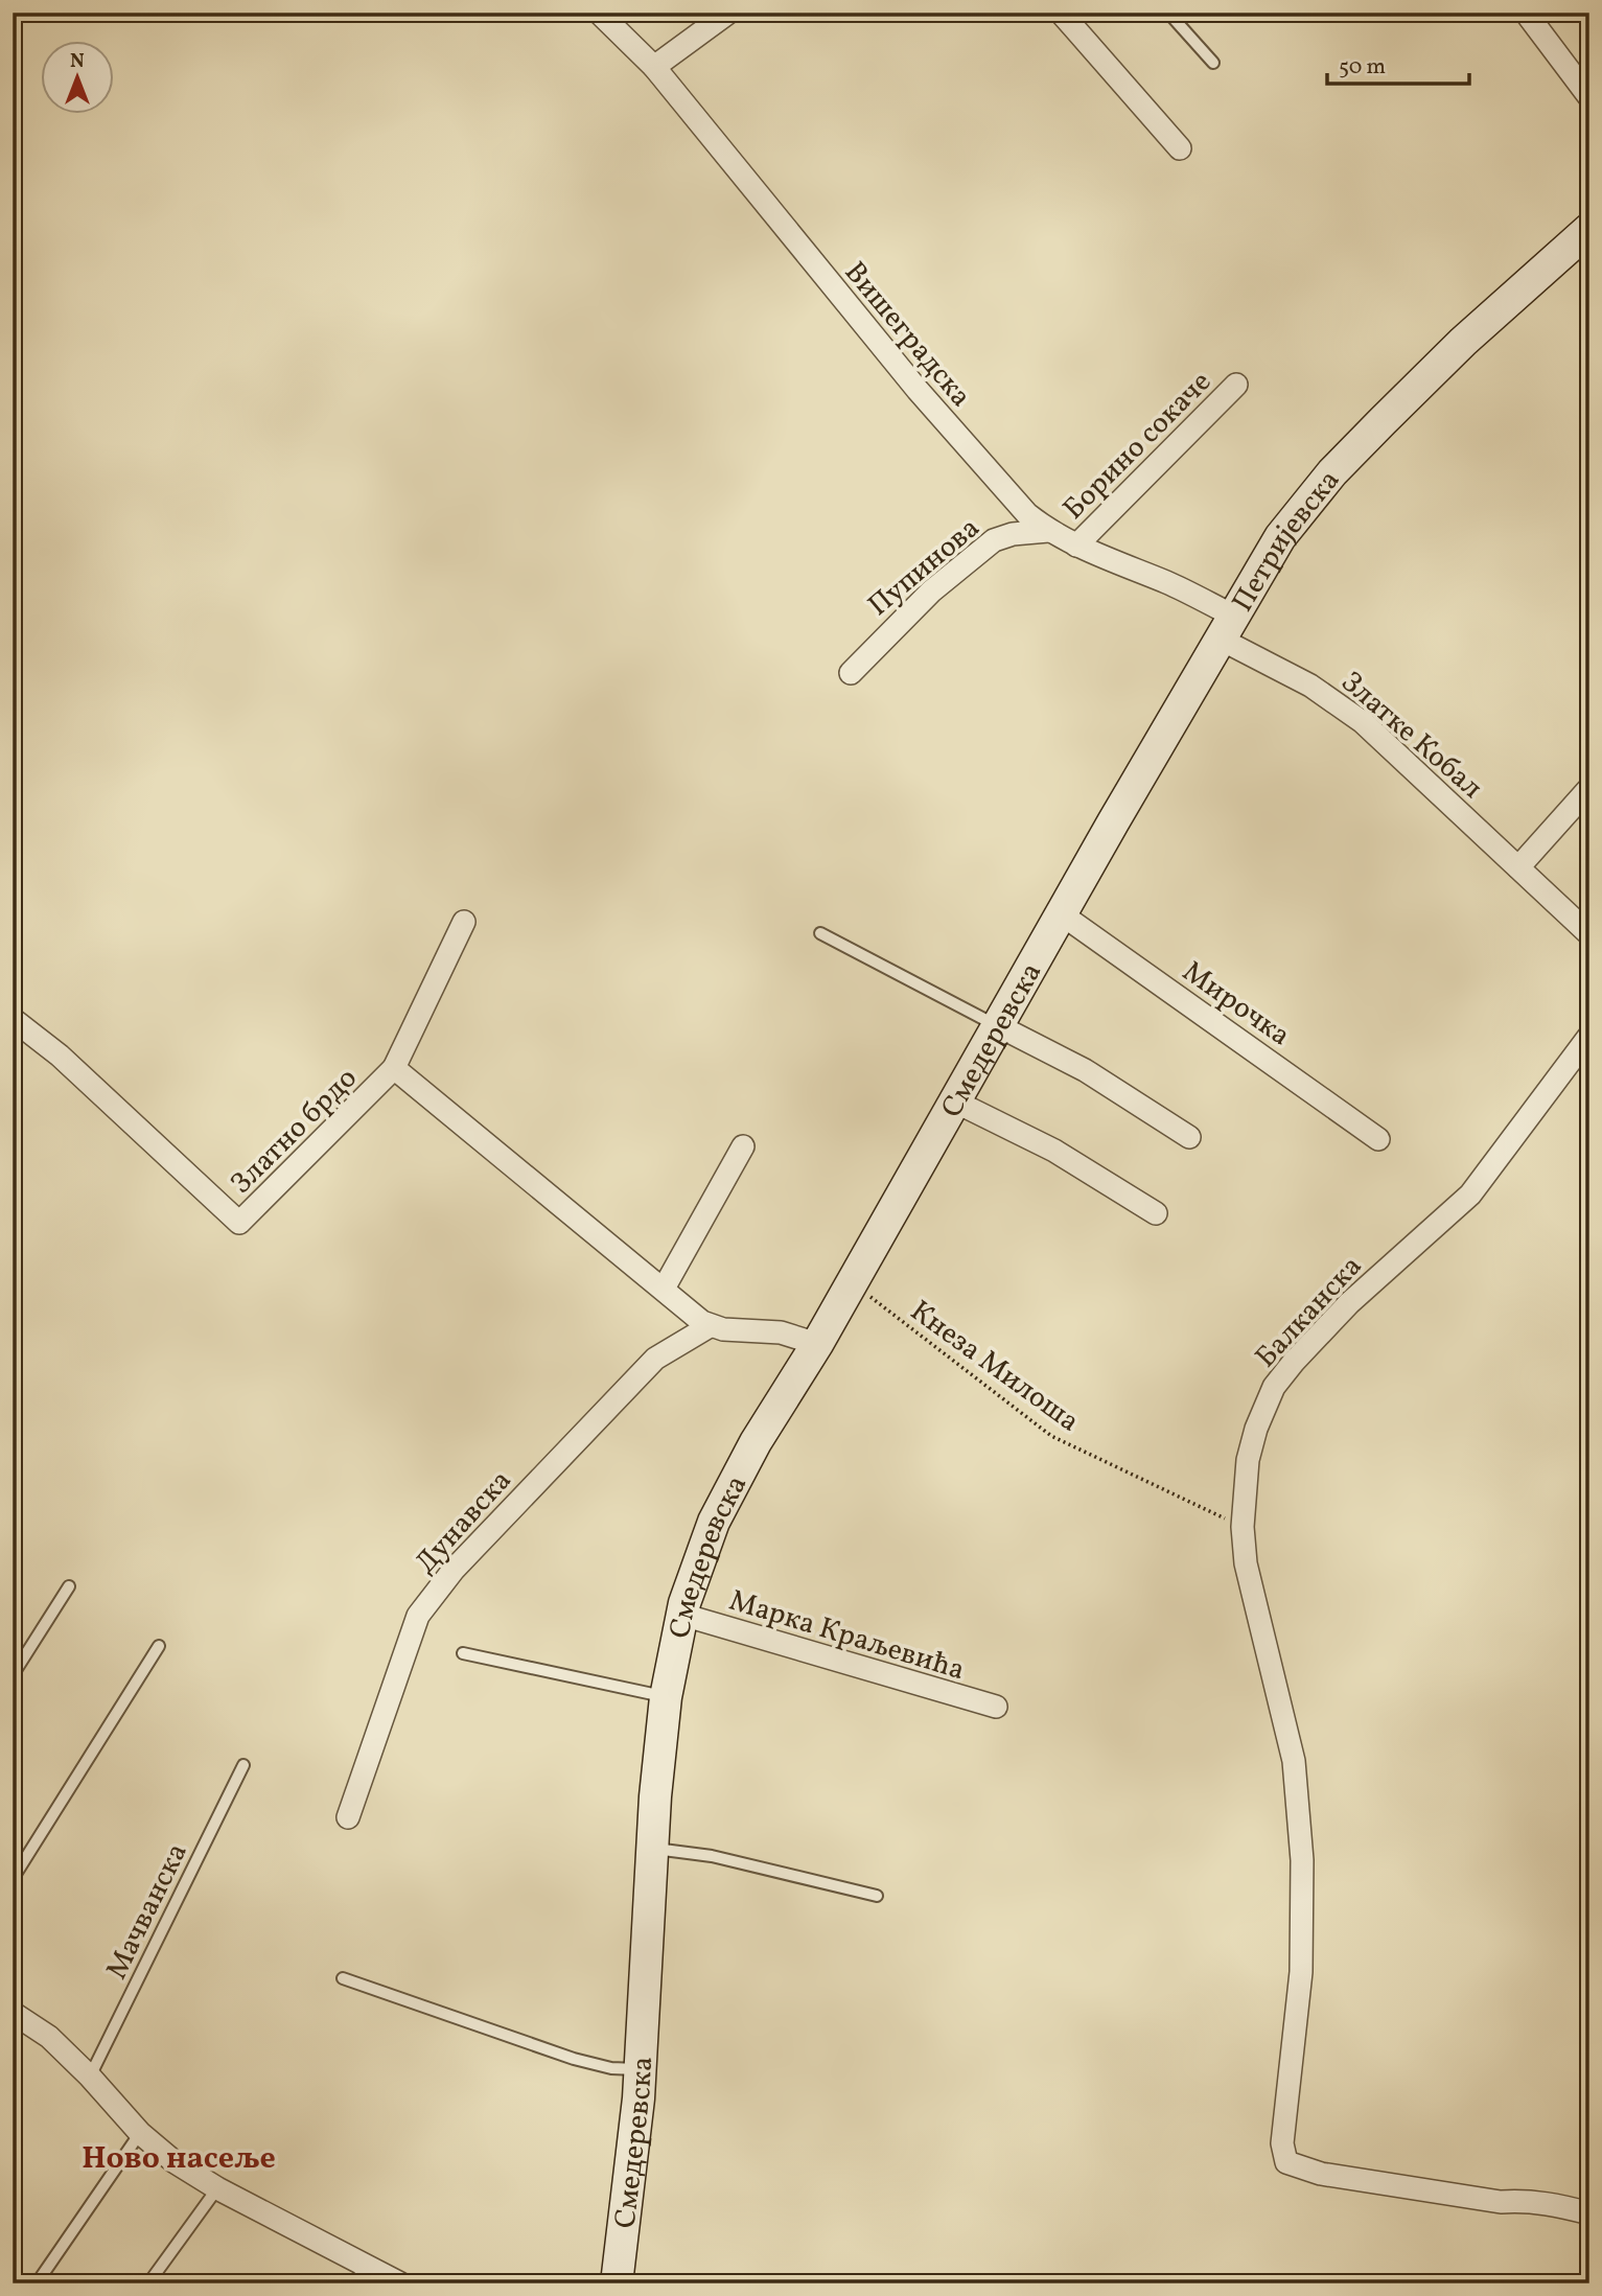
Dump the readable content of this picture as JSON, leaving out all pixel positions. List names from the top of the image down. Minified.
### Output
{"streets":{"main road":["Петријевска","Смедеревска"],"street":["Вишеградска","Борино сокаче","Пупинова","Златке Кобал","Мирочка","Златно брдо","Балканска","Дунавска","Марка Краљевића"],"lane":["Мачванска"],"path":["Кнеза Милоша"]},"crossings":[["Вишеградска","Борино сокаче"],["Вишеградска","Петријевска"],["Вишеградска","Пупинова"],["Вишеградска","Златке Кобал"],["Петријевска","Златке Кобал"],["Петријевска","Мирочка"],["Петријевска","Смедеревска"],["Мирочка","Смедеревска"],["Смедеревска","Кнеза Милоша"],["Смедеревска","Марка Краљевића"],["Балканска","Кнеза Милоша"]],"districts":["Ново насеље"],"scale_bar":"50 m","north":"top"}
